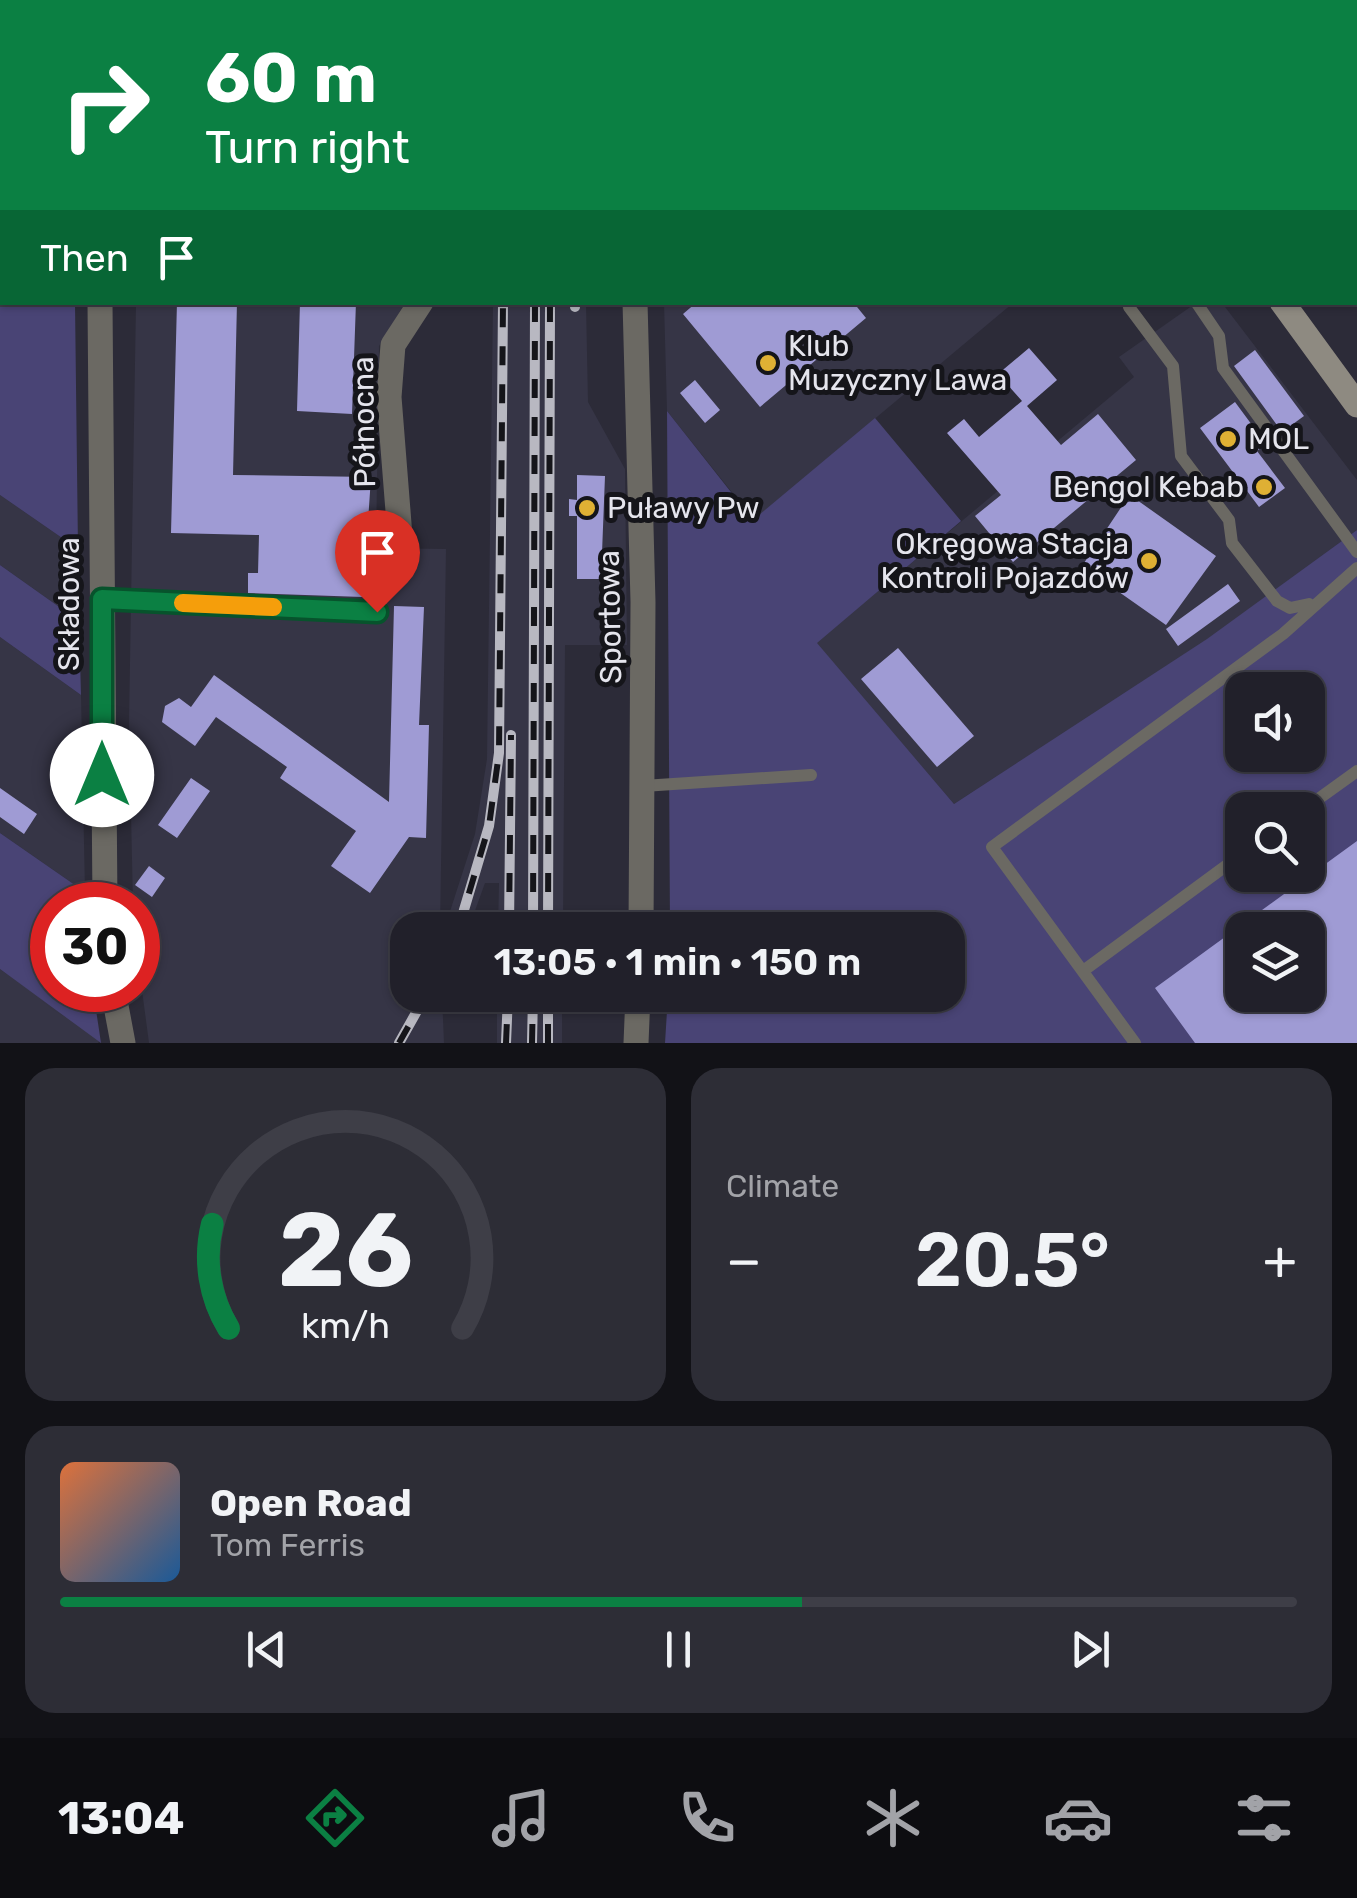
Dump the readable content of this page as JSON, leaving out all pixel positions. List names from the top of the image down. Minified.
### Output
{"streets":{"street":["Północna","Składowa","Sportowa"]},"places":["Klub Muzyczny Lawa","MOL","Bengol Kebab","Puławy Pw","Okręgowa Stacja Kontroli Pojazdów"],"page":{"turn":["60 m","Turn right"],"then":"Then","limit":"30","trip":"13:05 · 1 min · 150 m","tile":"Climate","heat":["−","20.5°","+"],"song":["Open Road","Tom Ferris"],"tabs":"13:04","gauge":["26","km/h"]}}
